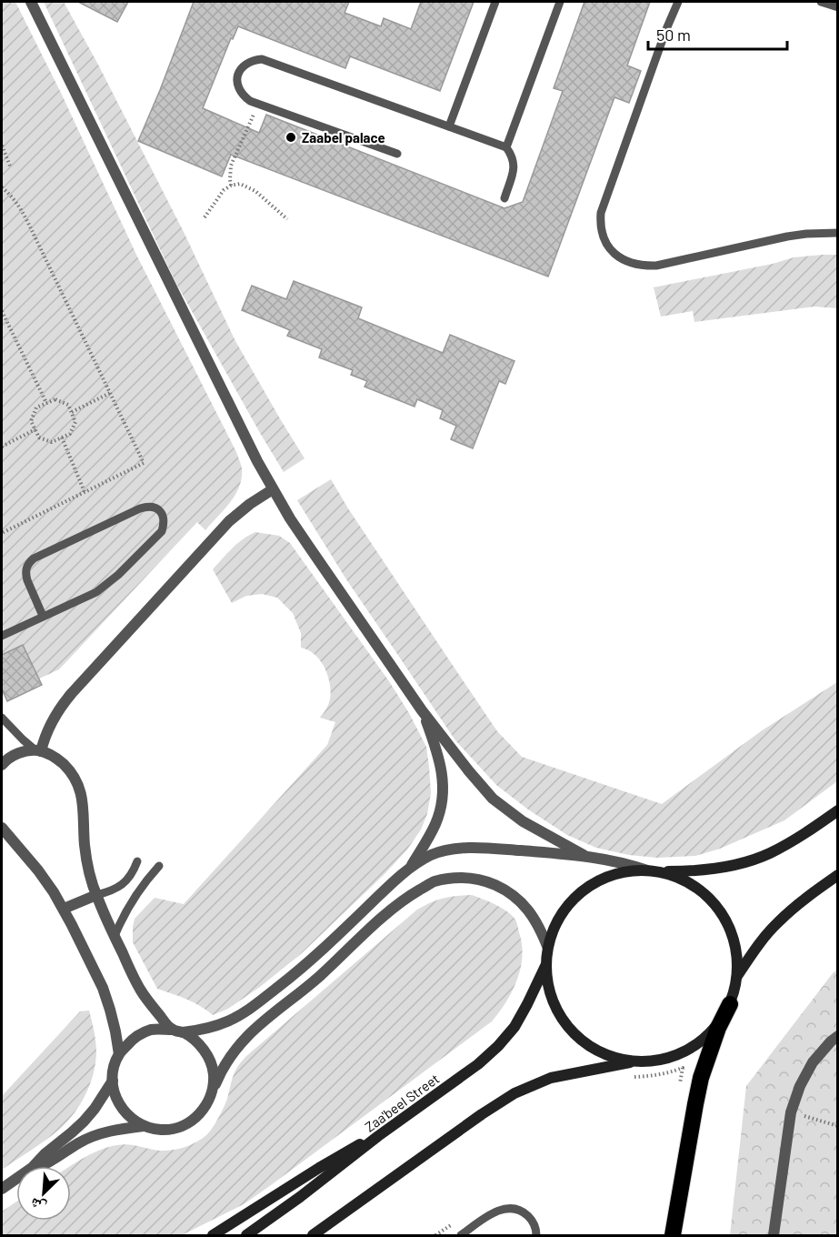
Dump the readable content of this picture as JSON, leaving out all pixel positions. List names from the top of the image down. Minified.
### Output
{"streets":{"main road":["Zaa'beel Street"]},"places":["Zaabel palace"],"scale_bar":"50 m","north":"bottom left"}
